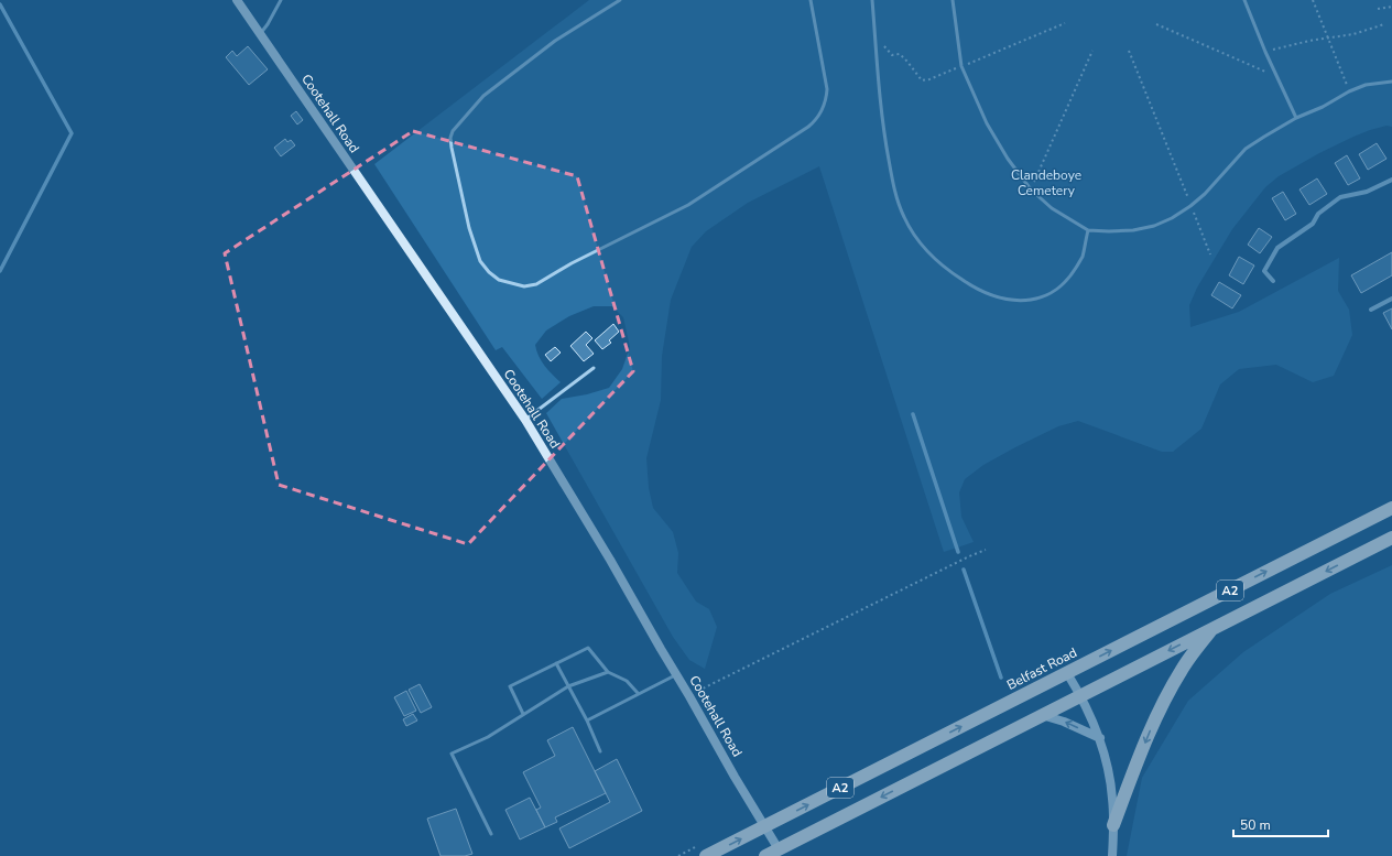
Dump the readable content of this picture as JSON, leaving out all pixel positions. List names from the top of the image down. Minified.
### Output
{"streets":{"highway":["A2","Belfast Road"],"street":["Cootehall Road"]},"crossings":[["Cootehall Road","A2"],["Cootehall Road","Belfast Road"]],"parks":["Clandeboye Cemetery"],"scale_bar":"50 m"}
